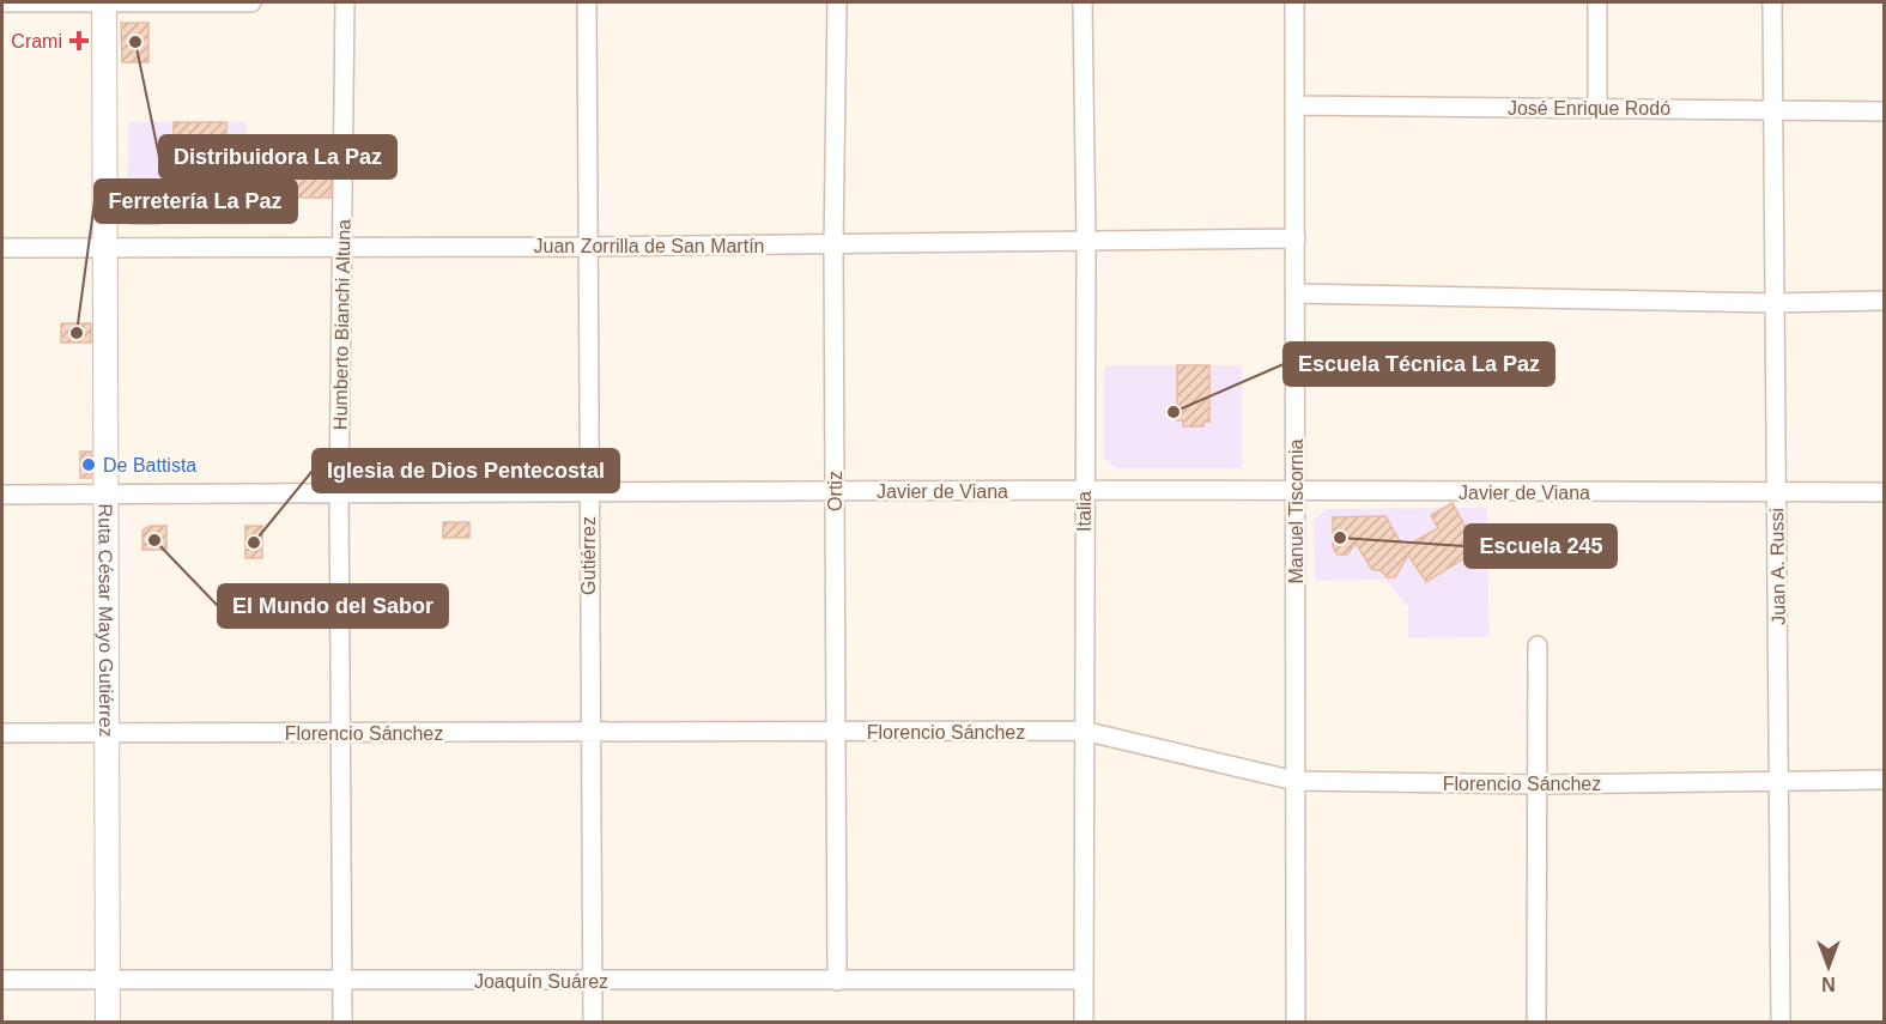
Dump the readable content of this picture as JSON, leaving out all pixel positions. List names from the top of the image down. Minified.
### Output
{"streets":{"street":["José Enrique Rodó","Juan Zorrilla de San Martín","Humberto Bianchi Altuna","Ortiz","Javier de Viana","Italia","Manuel Tiscornia","Gutiérrez","Juan A. Russi","Ruta César Mayo Gutiérrez","Florencio Sánchez","Joaquín Suárez"]},"crossings":[["José Enrique Rodó","Manuel Tiscornia"],["José Enrique Rodó","Juan A. Russi"],["Juan Zorrilla de San Martín","Humberto Bianchi Altuna"],["Juan Zorrilla de San Martín","Ortiz"],["Juan Zorrilla de San Martín","Italia"],["Juan Zorrilla de San Martín","Manuel Tiscornia"],["Juan Zorrilla de San Martín","Gutiérrez"],["Juan Zorrilla de San Martín","Ruta César Mayo Gutiérrez"],["Humberto Bianchi Altuna","Javier de Viana"],["Humberto Bianchi Altuna","Florencio Sánchez"],["Humberto Bianchi Altuna","Joaquín Suárez"],["Ortiz","Javier de Viana"],["Ortiz","Florencio Sánchez"],["Ortiz","Joaquín Suárez"],["Javier de Viana","Italia"],["Javier de Viana","Manuel Tiscornia"],["Javier de Viana","Gutiérrez"],["Javier de Viana","Juan A. Russi"],["Javier de Viana","Ruta César Mayo Gutiérrez"],["Italia","Florencio Sánchez"],["Italia","Joaquín Suárez"],["Manuel Tiscornia","Florencio Sánchez"],["Gutiérrez","Florencio Sánchez"],["Gutiérrez","Joaquín Suárez"],["Juan A. Russi","Florencio Sánchez"],["Ruta César Mayo Gutiérrez","Florencio Sánchez"],["Ruta César Mayo Gutiérrez","Joaquín Suárez"]],"places":{"health":["Crami"],"other":["Distribuidora La Paz","Ferretería La Paz","Escuela Técnica La Paz","De Battista","Escuela 245","El Mundo del Sabor","Iglesia de Dios Pentecostal"]},"north":"bottom"}
